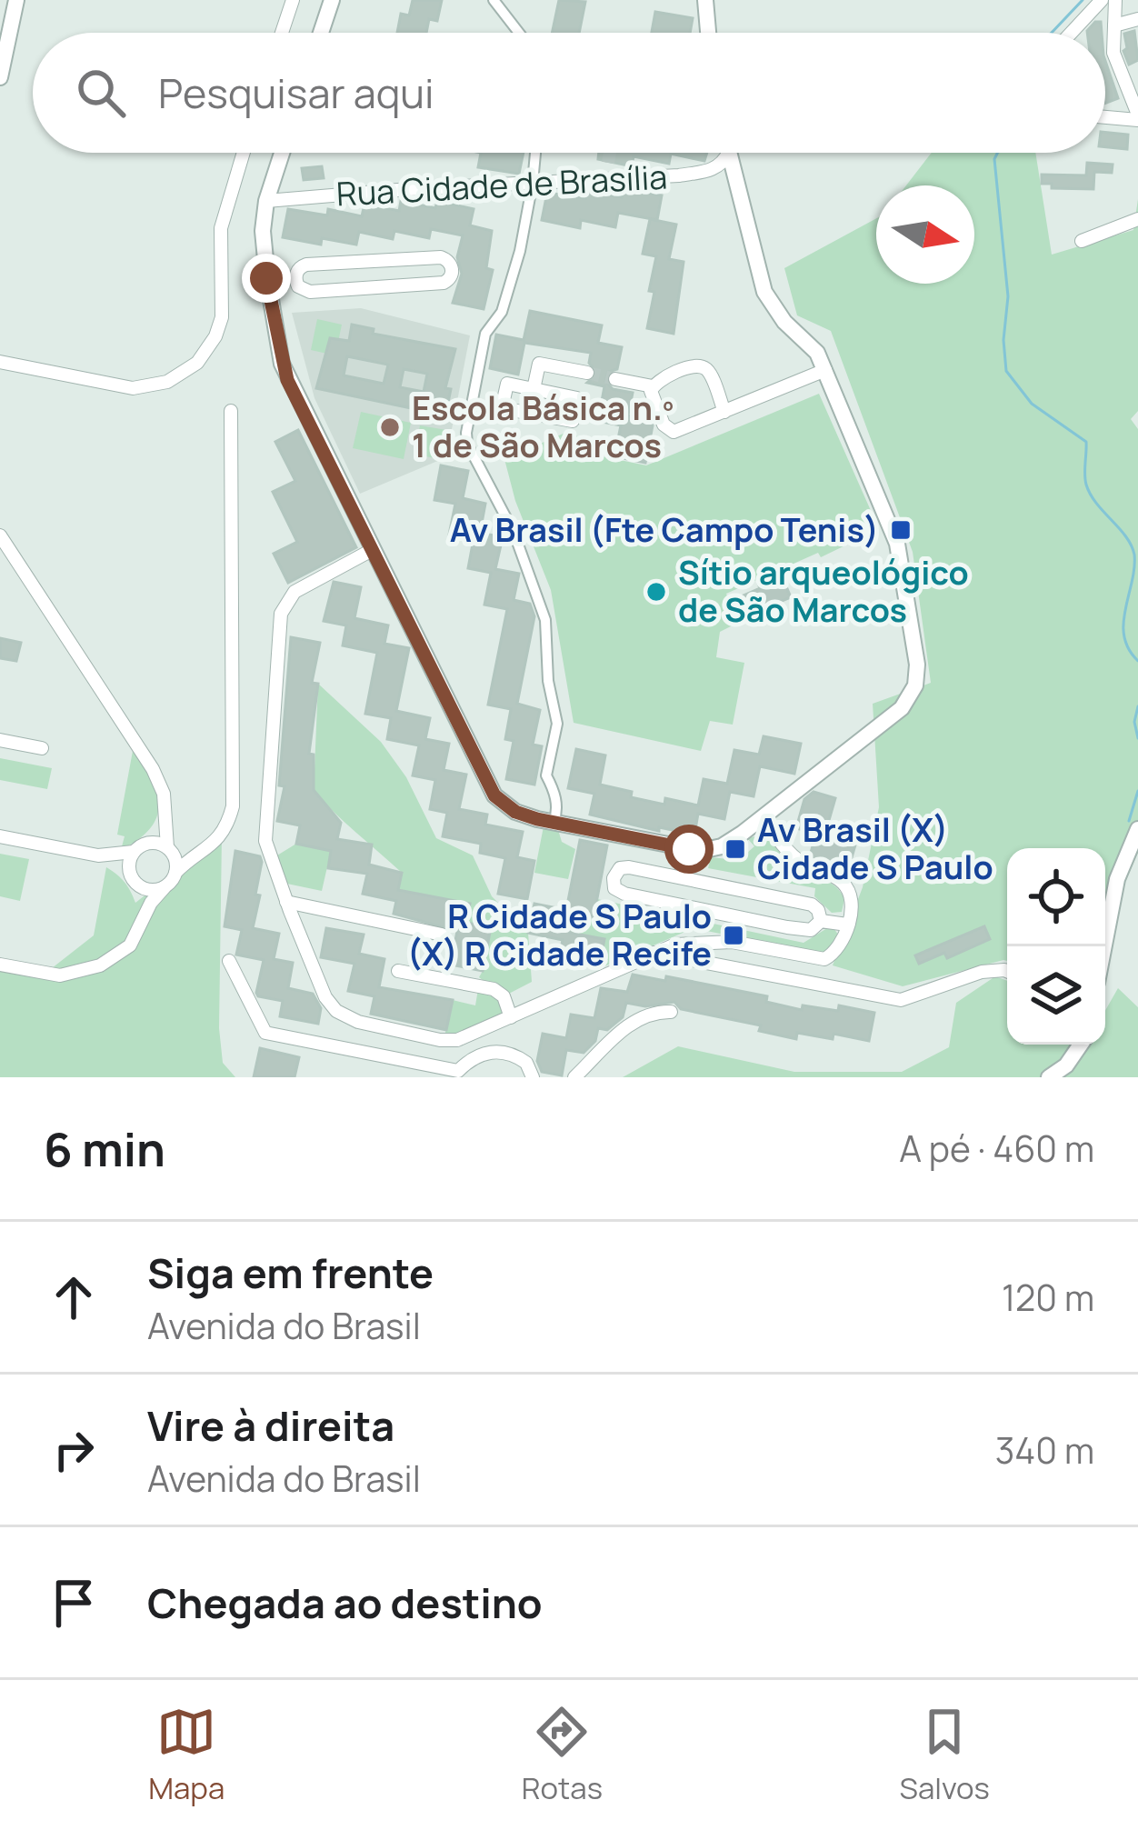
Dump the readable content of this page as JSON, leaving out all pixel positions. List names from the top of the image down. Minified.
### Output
{"streets":{"street":["Rua Cidade de Brasília"]},"places":{"other":["Escola Básica n.º 1 de São Marcos","Sítio arqueológico de São Marcos"],"transit":["Av Brasil (Fte Campo Tenis)","Av Brasil (X) Cidade S Paulo","R Cidade S Paulo (X) R Cidade Recife"]},"north":"right","page":{"search":"Pesquisar aqui","heading":["6 min","A pé · 460 m"],"list":[["Siga em frente","Avenida do Brasil","120 m"],["Vire à direita","Avenida do Brasil","340 m"],"Chegada ao destino"],"nav":["Mapa","Rotas","Salvos"]}}
